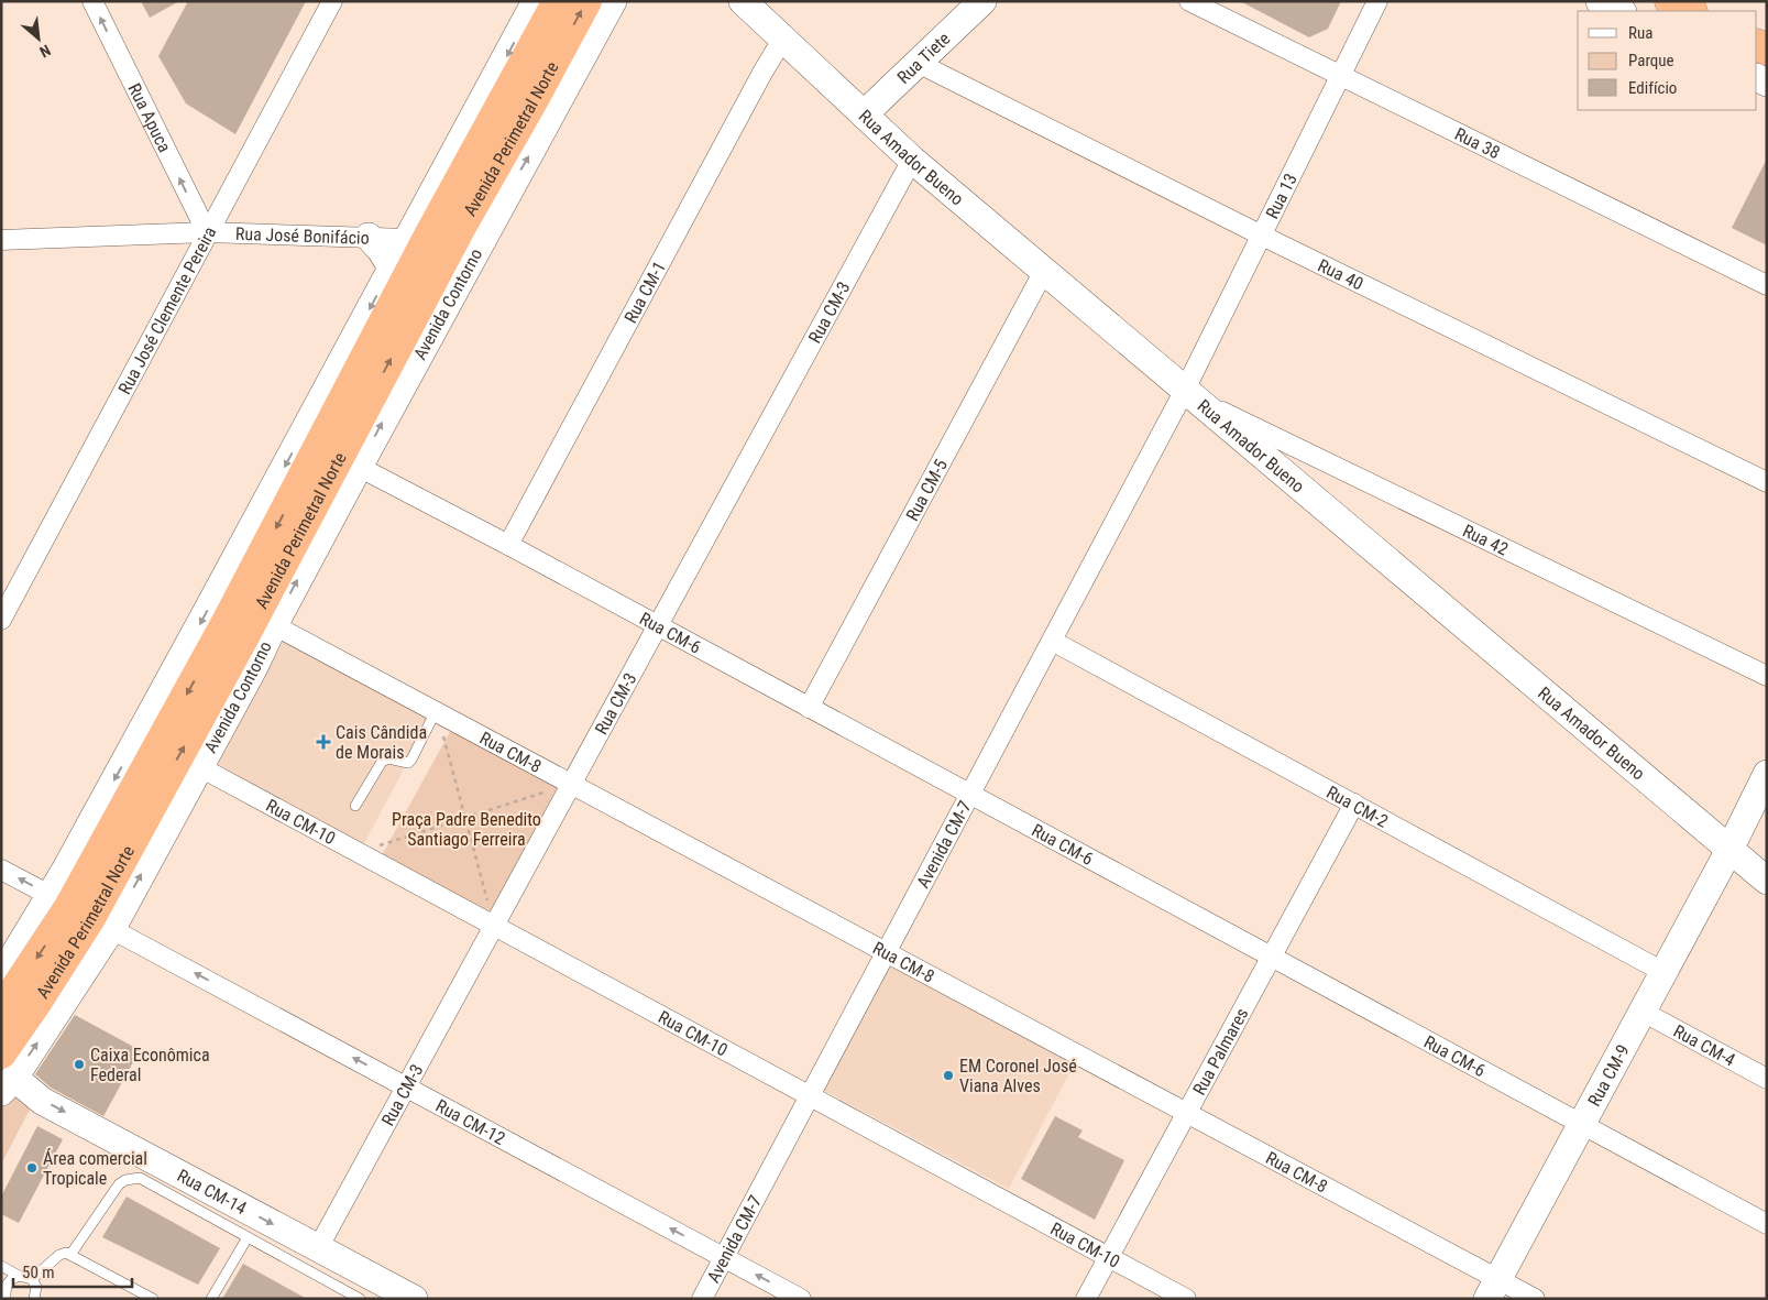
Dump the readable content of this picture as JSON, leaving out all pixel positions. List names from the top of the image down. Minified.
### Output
{"streets":{"highway":["Avenida Perimetral Norte"],"street":["Rua Tiete","Rua Apuca","Rua 38","Rua Amador Bueno","Rua 13","Rua José Bonifácio","Rua 40","Rua CM-1","Avenida Contorno","Rua José Clemente Pereira","Rua CM-3","Rua CM-5","Rua 42","Rua CM-6","Rua CM-8","Rua CM-2","Rua CM-10","Avenida CM-7","Rua CM-4","Rua Palmares","Rua CM-9","Rua CM-12","Rua CM-14"]},"crossings":[["Rua Tiete","Rua Amador Bueno"],["Rua Tiete","Rua 40"],["Rua Apuca","Rua José Bonifácio"],["Rua Apuca","Rua José Clemente Pereira"],["Avenida Perimetral Norte","Rua José Bonifácio"],["Avenida Perimetral Norte","Avenida Contorno"],["Avenida Perimetral Norte","Rua CM-12"],["Avenida Perimetral Norte","Rua CM-14"],["Rua 38","Rua 13"],["Rua Amador Bueno","Rua 13"],["Rua Amador Bueno","Rua CM-1"],["Rua Amador Bueno","Rua CM-3"],["Rua Amador Bueno","Rua CM-5"],["Rua Amador Bueno","Rua 42"],["Rua Amador Bueno","Avenida CM-7"],["Rua Amador Bueno","Rua CM-9"],["Rua 13","Rua 40"],["Rua 13","Rua 42"],["Rua 13","Avenida CM-7"],["Rua José Bonifácio","Avenida Contorno"],["Rua José Bonifácio","Rua José Clemente Pereira"],["Rua CM-1","Rua CM-6"],["Avenida Contorno","Rua CM-6"],["Avenida Contorno","Rua CM-8"],["Avenida Contorno","Rua CM-10"],["Avenida Contorno","Rua CM-12"],["Rua CM-3","Rua CM-6"],["Rua CM-3","Rua CM-8"],["Rua CM-3","Rua CM-10"],["Rua CM-3","Rua CM-12"],["Rua CM-3","Rua CM-14"],["Rua CM-5","Rua CM-6"],["Rua 42","Avenida CM-7"],["Rua CM-6","Avenida CM-7"],["Rua CM-6","Rua Palmares"],["Rua CM-6","Rua CM-9"],["Rua CM-8","Avenida CM-7"],["Rua CM-8","Rua Palmares"],["Rua CM-8","Rua CM-9"],["Rua CM-2","Avenida CM-7"],["Rua CM-2","Rua Palmares"],["Rua CM-2","Rua CM-9"],["Rua CM-10","Avenida CM-7"],["Rua CM-10","Rua Palmares"],["Avenida CM-7","Rua CM-12"],["Rua CM-4","Rua CM-9"]],"one_way":["Rua Apuca","Rua CM-12","Rua CM-14"],"parks":["Praça Padre Benedito Santiago Ferreira"],"places":{"health":["Cais Cândida de Morais"],"other":["Caixa Econômica Federal","EM Coronel José Viana Alves","Área comercial Tropicale"]},"legend":["Rua","Parque","Edifício"],"scale_bar":"50 m","north":"bottom right"}
